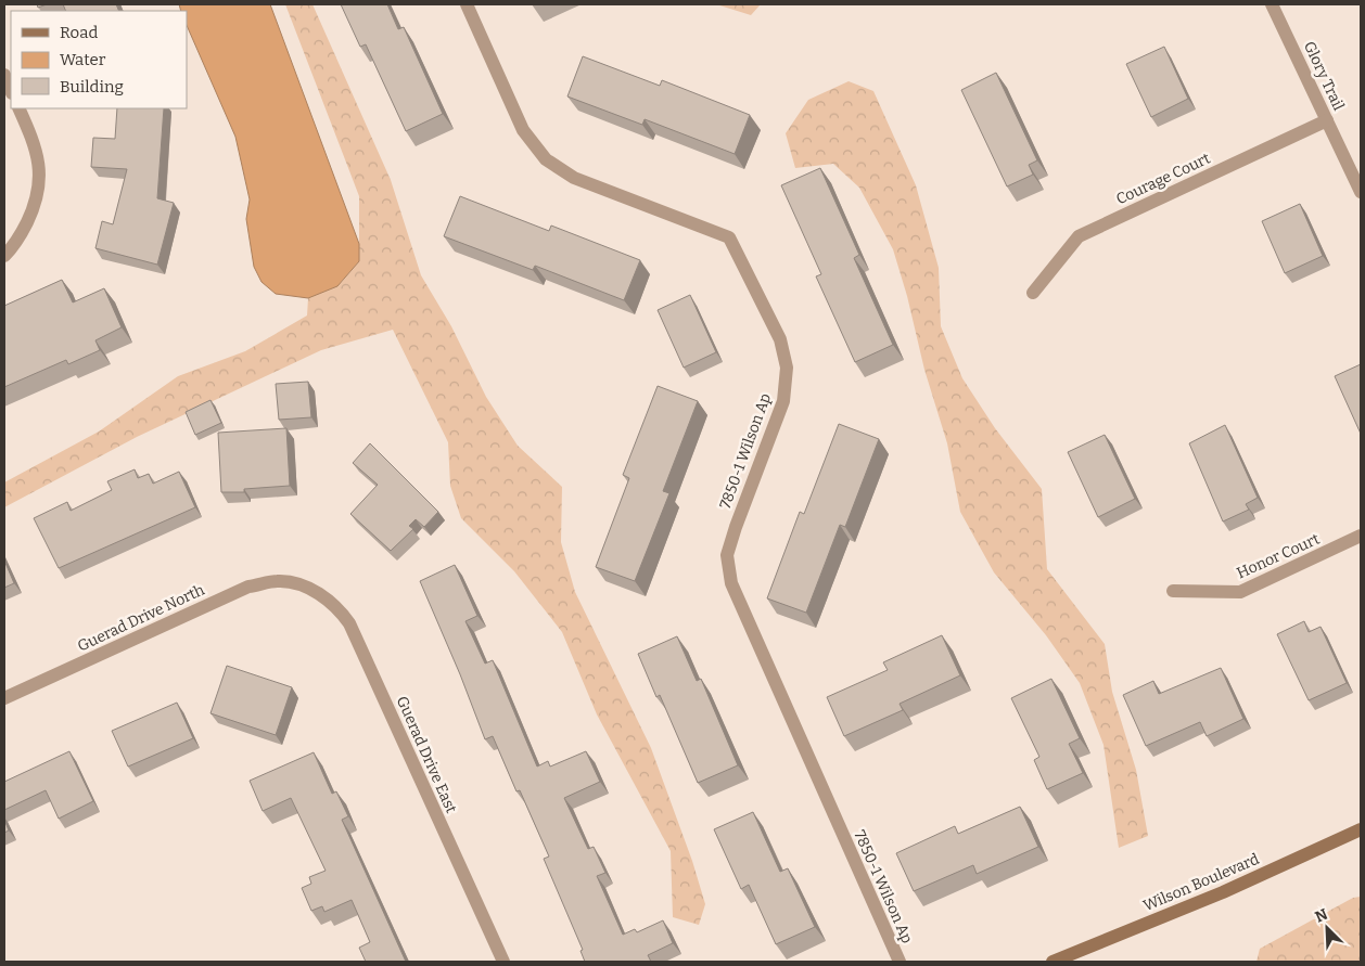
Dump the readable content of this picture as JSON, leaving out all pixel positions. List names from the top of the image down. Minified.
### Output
{"streets":{"main road":["Wilson Boulevard"],"street":["Glory Trail","Courage Court","7850-1 Wilson Ap","Honor Court","Guerad Drive North","Guerad Drive East"]},"crossings":[["Glory Trail","Courage Court"],["Guerad Drive North","Guerad Drive East"]],"legend":["Road","Water","Building"],"north":"top left"}
